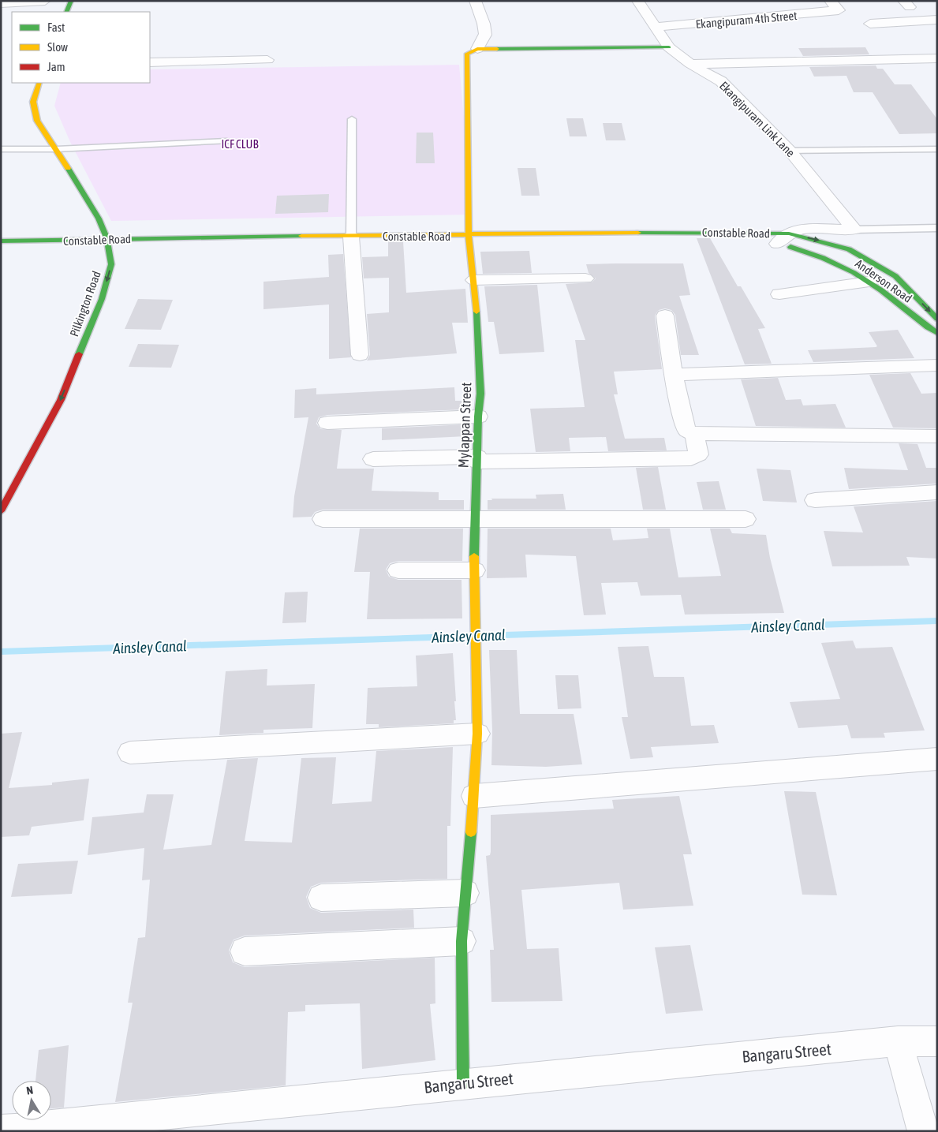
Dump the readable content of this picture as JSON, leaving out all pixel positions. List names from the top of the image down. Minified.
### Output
{"streets":{"street":["Ekangipuram 4th Street","Ekangipuram Link Lane","Constable Road","Anderson Road","Pilkington Road","Mylappan Street","Bangaru Street"]},"crossings":[["Ekangipuram 4th Street","Ekangipuram Link Lane"],["Ekangipuram Link Lane","Constable Road"],["Constable Road","Anderson Road"],["Constable Road","Pilkington Road"],["Constable Road","Mylappan Street"],["Mylappan Street","Bangaru Street"]],"one_way":["Pilkington Road"],"water":["Ainsley Canal"],"parks":["ICF CLUB"],"legend":["Fast","Slow","Jam"],"north":"top"}
